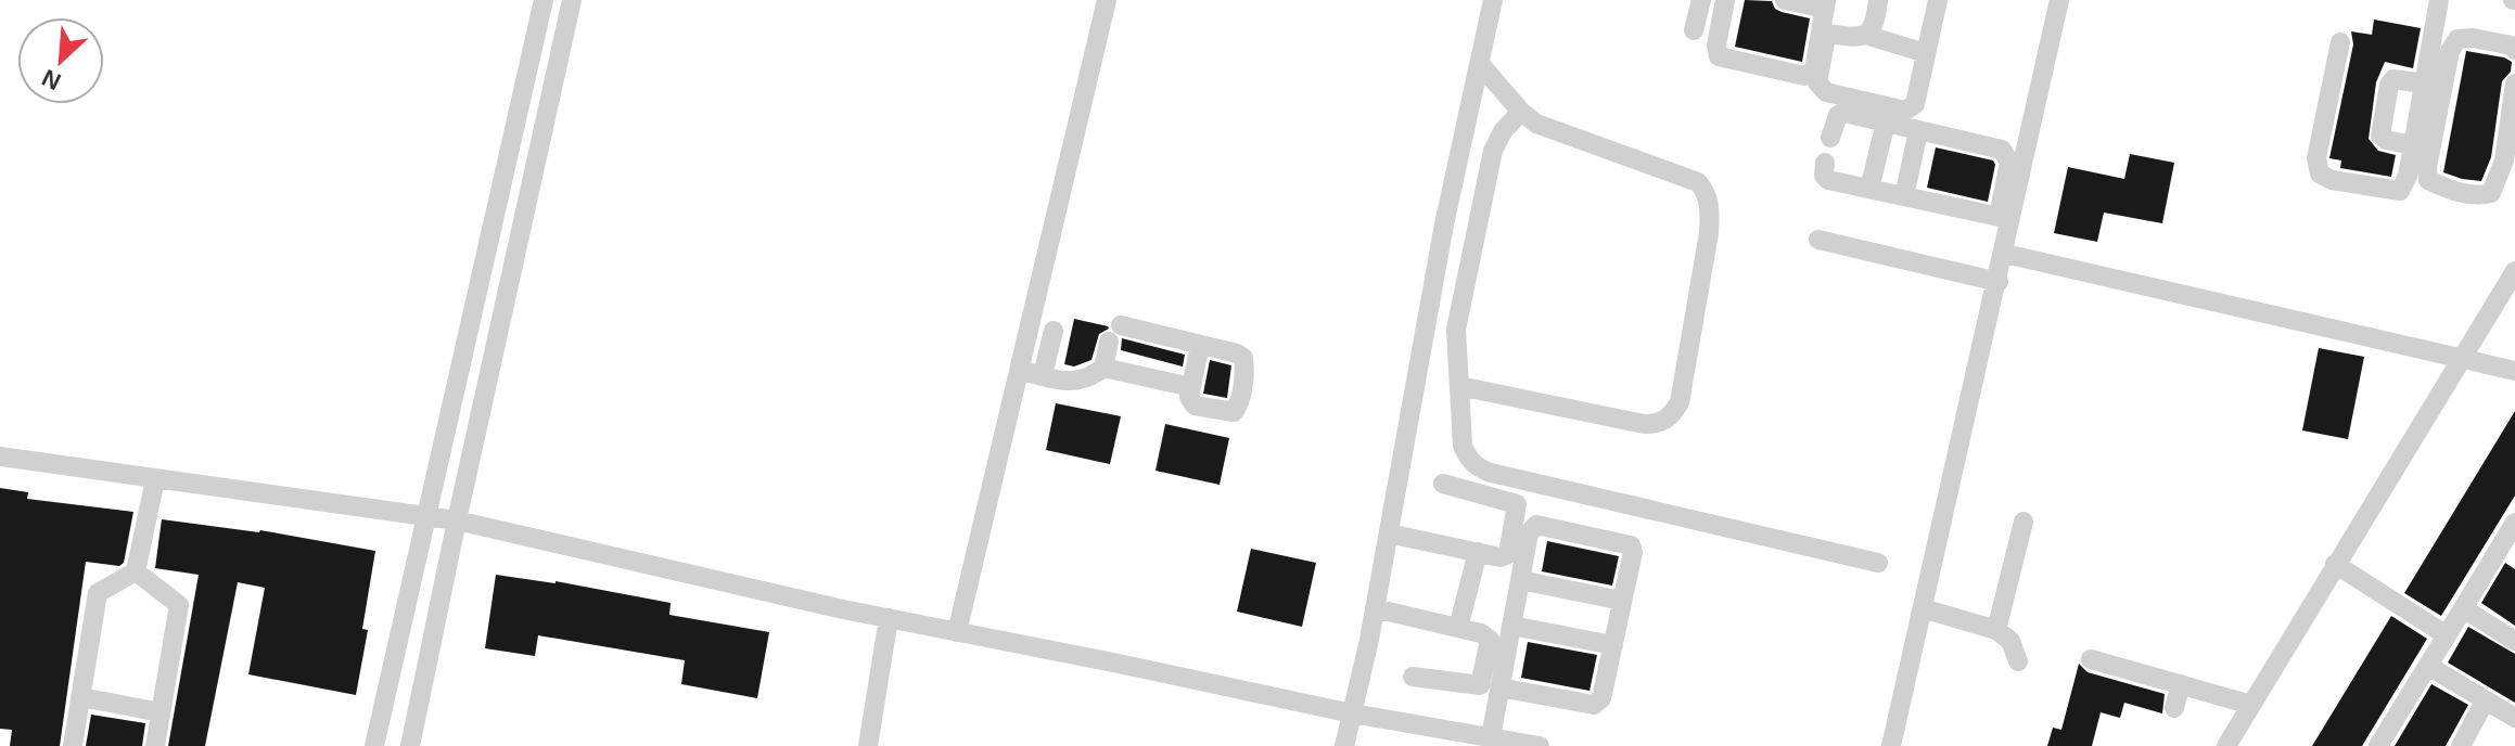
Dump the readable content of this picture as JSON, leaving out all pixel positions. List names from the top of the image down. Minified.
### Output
{"north":"bottom left"}
